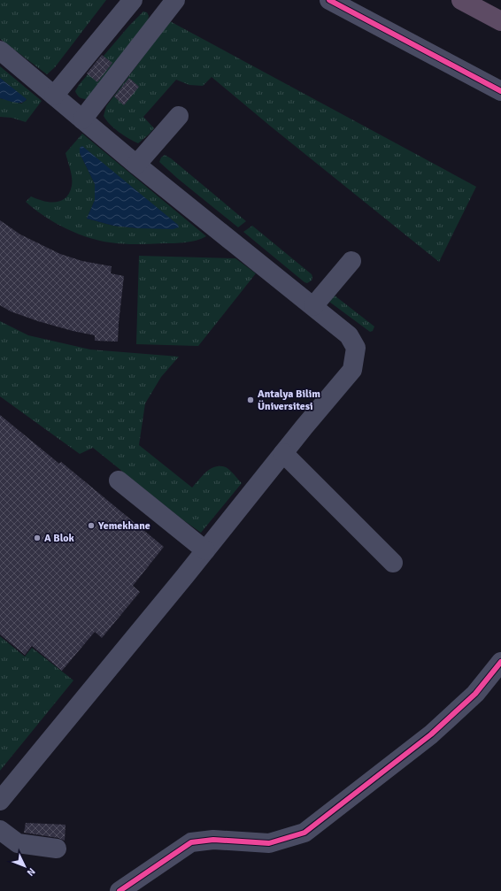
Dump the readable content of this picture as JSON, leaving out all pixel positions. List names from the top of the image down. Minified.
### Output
{"places":["Antalya Bilim Üniversitesi","Yemekhane","A Blok"],"north":"bottom right"}
